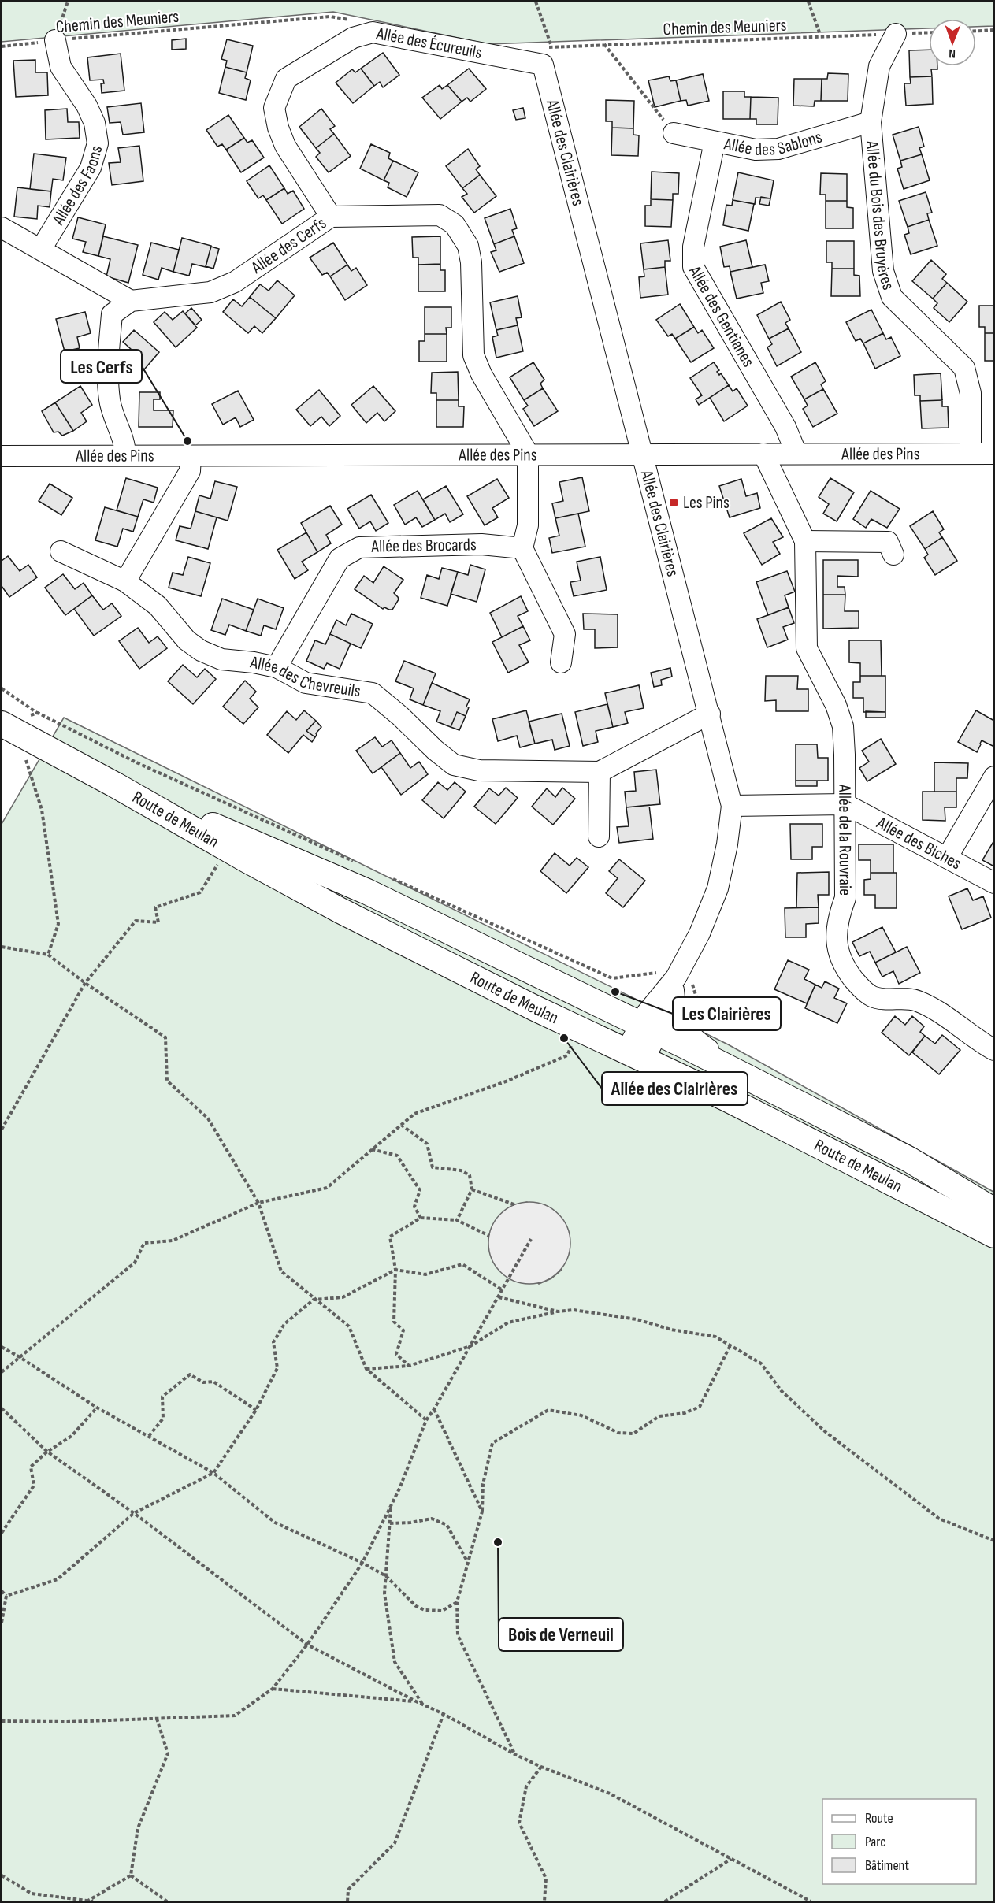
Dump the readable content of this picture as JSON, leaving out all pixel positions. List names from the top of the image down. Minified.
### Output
{"streets":{"main road":["Route de Meulan"],"street":["Allée des Écureuils","Allée des Sablons","Allée des Clairières","Allée des Faons","Allée du Bois des Bruyères","Allée des Cerfs","Allée des Gentianes","Allée des Pins","Allée des Brocards","Allée des Chevreuils","Allée de la Rouvraie","Allée des Biches"],"path":["Chemin des Meuniers"]},"crossings":[["Chemin des Meuniers","Allée des Écureuils"],["Chemin des Meuniers","Allée des Clairières"],["Chemin des Meuniers","Allée des Faons"],["Chemin des Meuniers","Allée du Bois des Bruyères"],["Allée des Écureuils","Allée des Clairières"],["Allée des Écureuils","Allée des Cerfs"],["Allée des Sablons","Allée du Bois des Bruyères"],["Allée des Sablons","Allée des Gentianes"],["Allée des Clairières","Allée des Pins"],["Allée des Clairières","Allée des Chevreuils"],["Allée des Clairières","Route de Meulan"],["Allée des Clairières","Allée des Biches"],["Allée du Bois des Bruyères","Allée des Pins"],["Allée des Cerfs","Allée des Pins"],["Allée des Gentianes","Allée des Pins"],["Allée des Pins","Allée de la Rouvraie"],["Allée des Brocards","Allée des Chevreuils"],["Allée de la Rouvraie","Allée des Biches"]],"places":{"other":["Les Cerfs","Les Clairières","Allée des Clairières","Bois de Verneuil"],"transit":["Les Pins"]},"legend":["Route","Parc","Bâtiment"],"north":"bottom"}
